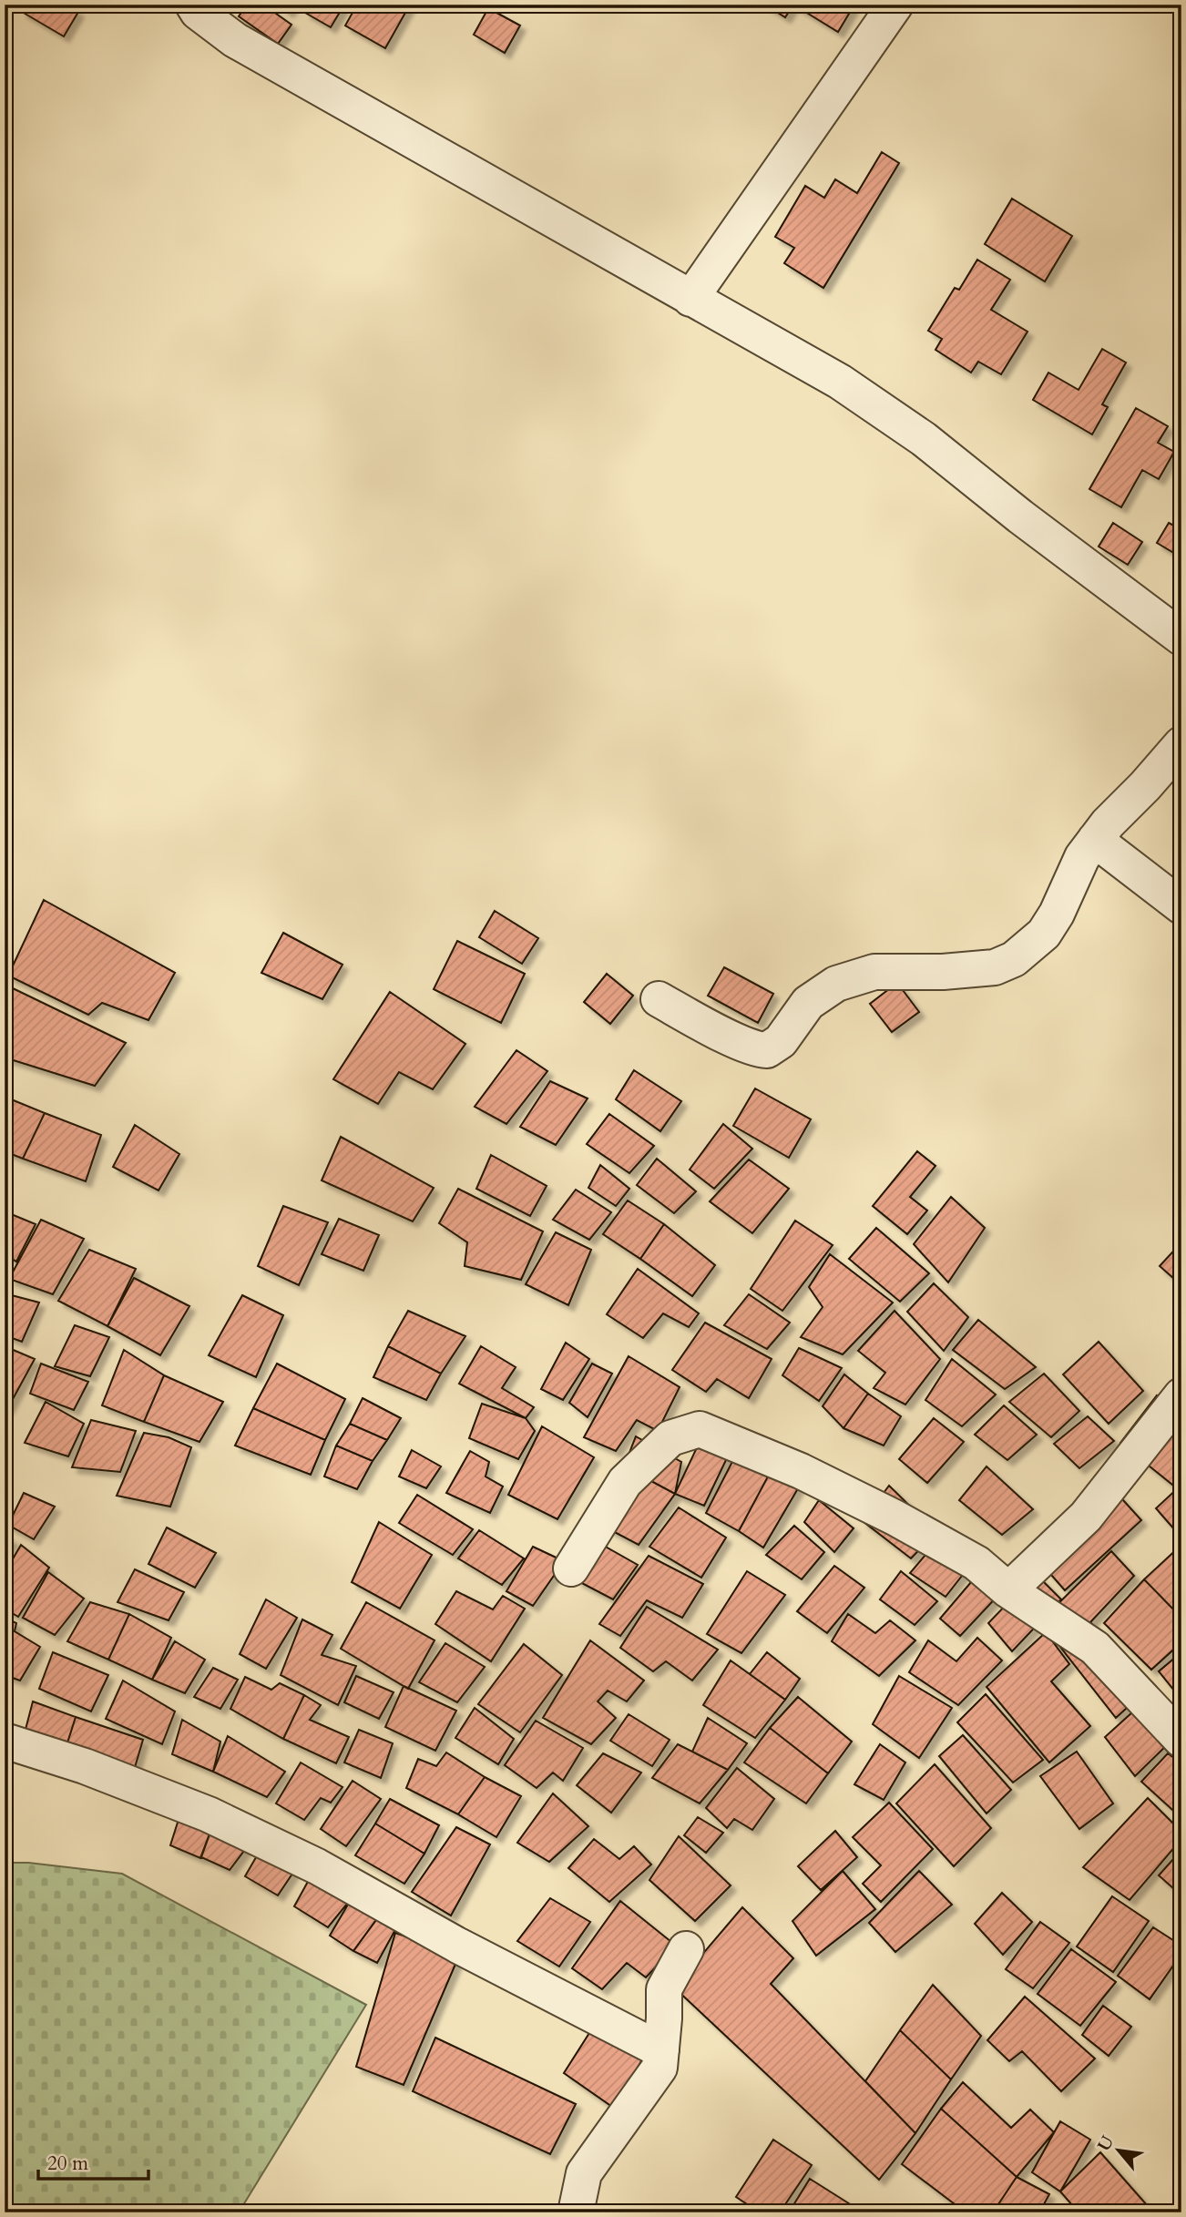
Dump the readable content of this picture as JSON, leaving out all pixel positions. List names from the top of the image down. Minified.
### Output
{"scale_bar":"20 m","north":"top left"}
